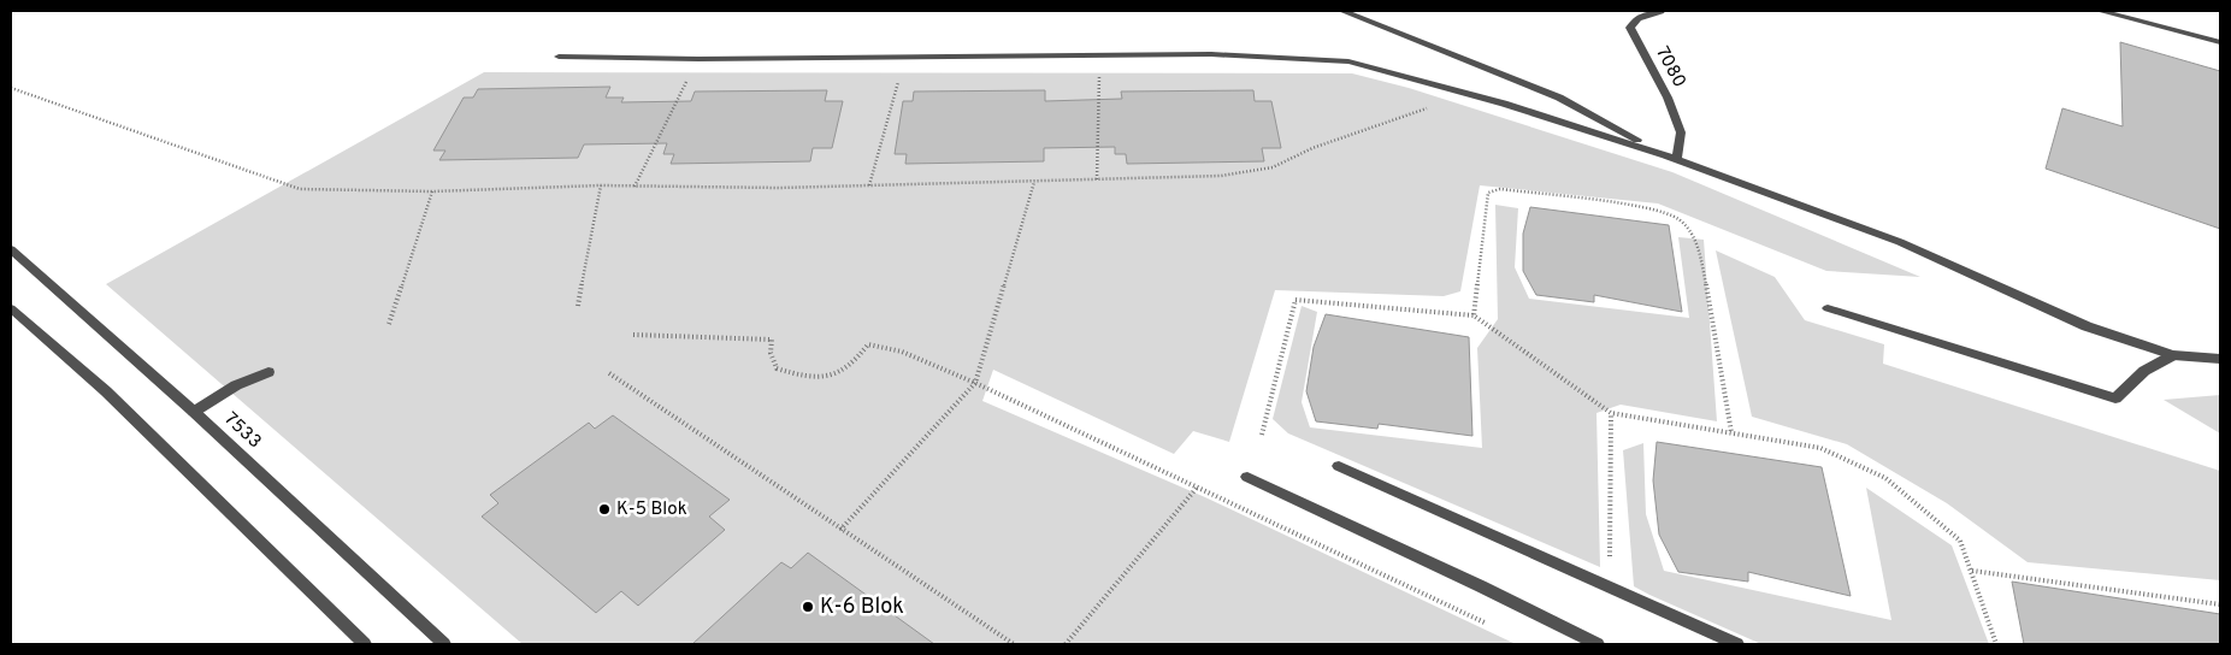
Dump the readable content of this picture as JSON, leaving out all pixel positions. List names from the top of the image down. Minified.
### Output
{"streets":{"street":["7080","7533"]},"places":["K-5 Blok","K-6 Blok"]}
